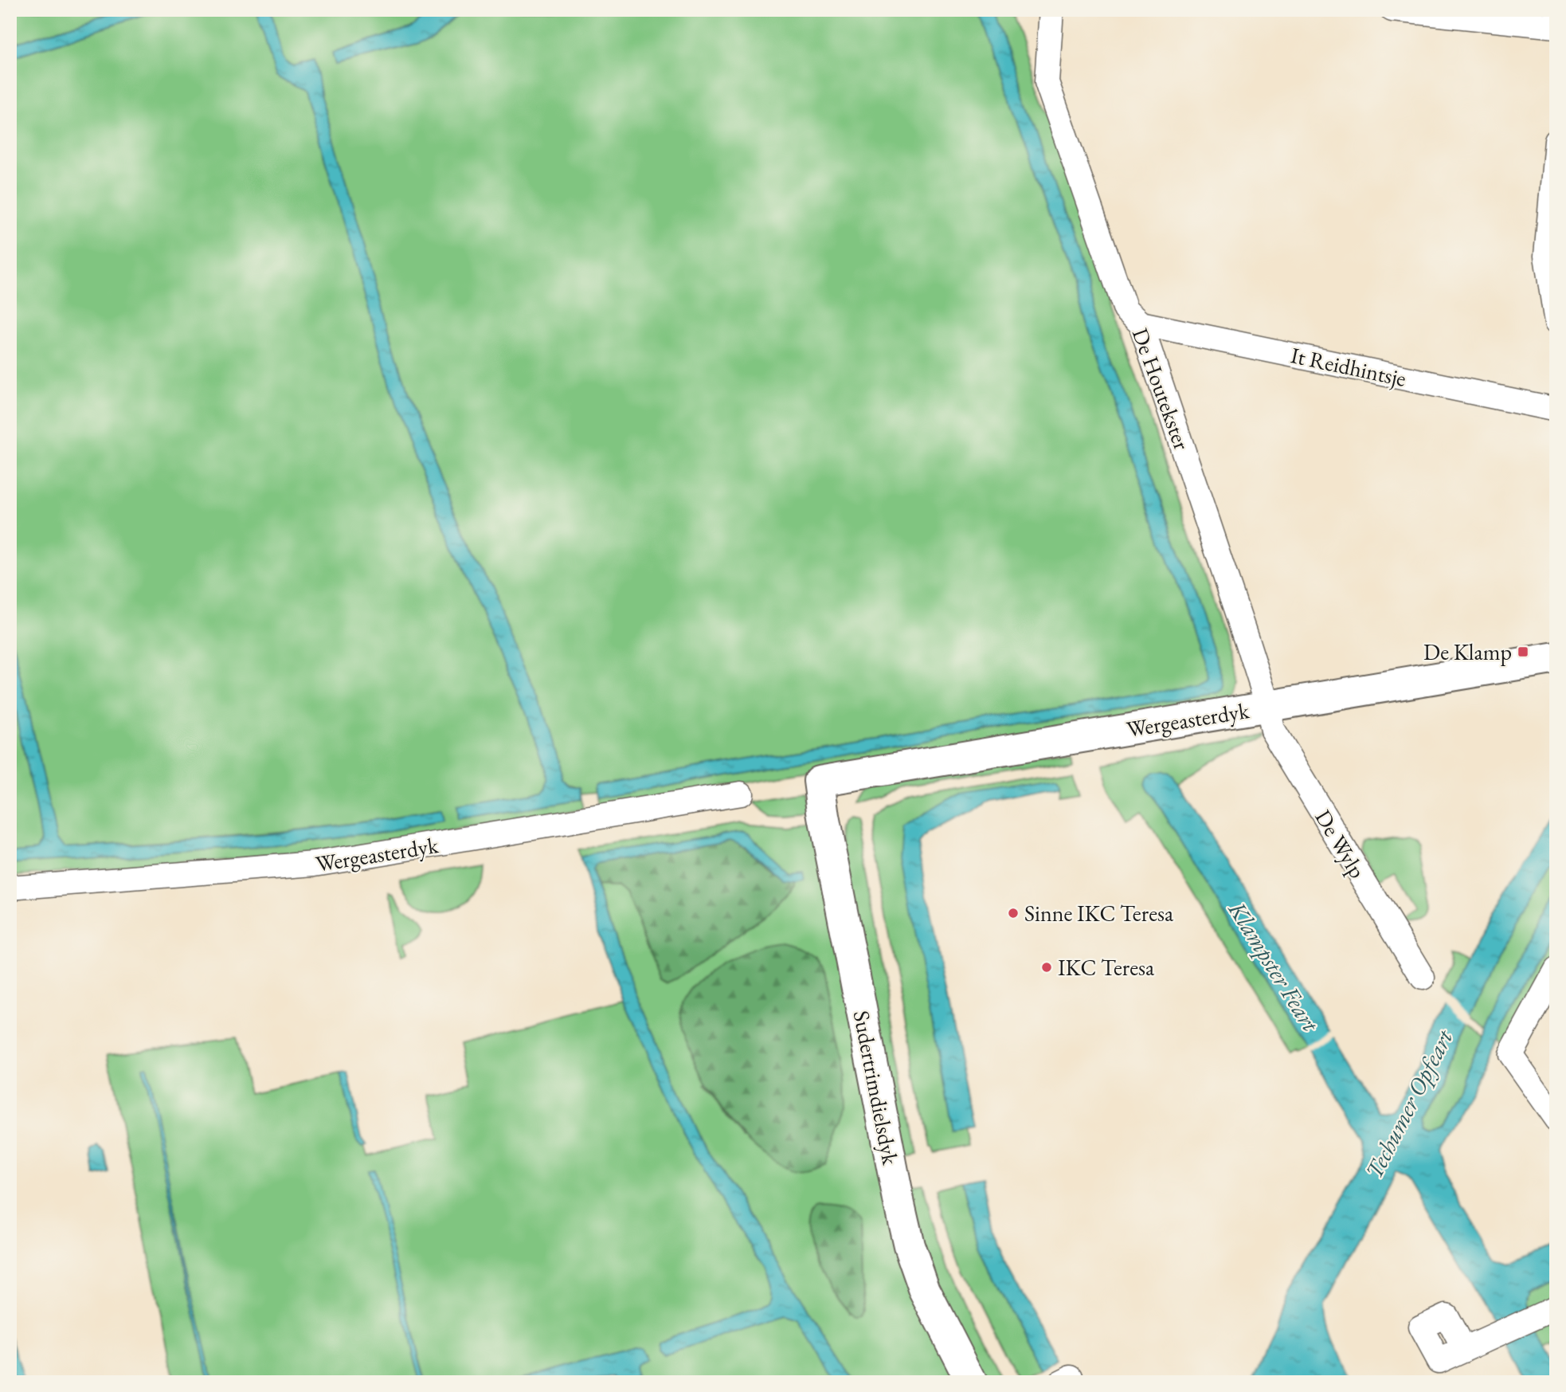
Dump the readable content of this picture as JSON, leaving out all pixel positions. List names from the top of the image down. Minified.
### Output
{"streets":{"street":["It Reidhintsje","De Houtekster","Wergeasterdyk","De Wylp","Sudertrimdielsdyk"]},"crossings":[["It Reidhintsje","De Houtekster"],["De Houtekster","Wergeasterdyk"],["De Houtekster","De Wylp"],["Wergeasterdyk","De Wylp"],["Wergeasterdyk","Sudertrimdielsdyk"]],"water":["Klampster Feart","Techumer Opfeart"],"places":{"transit":["De Klamp"],"other":["Sinne IKC Teresa","IKC Teresa"]}}
